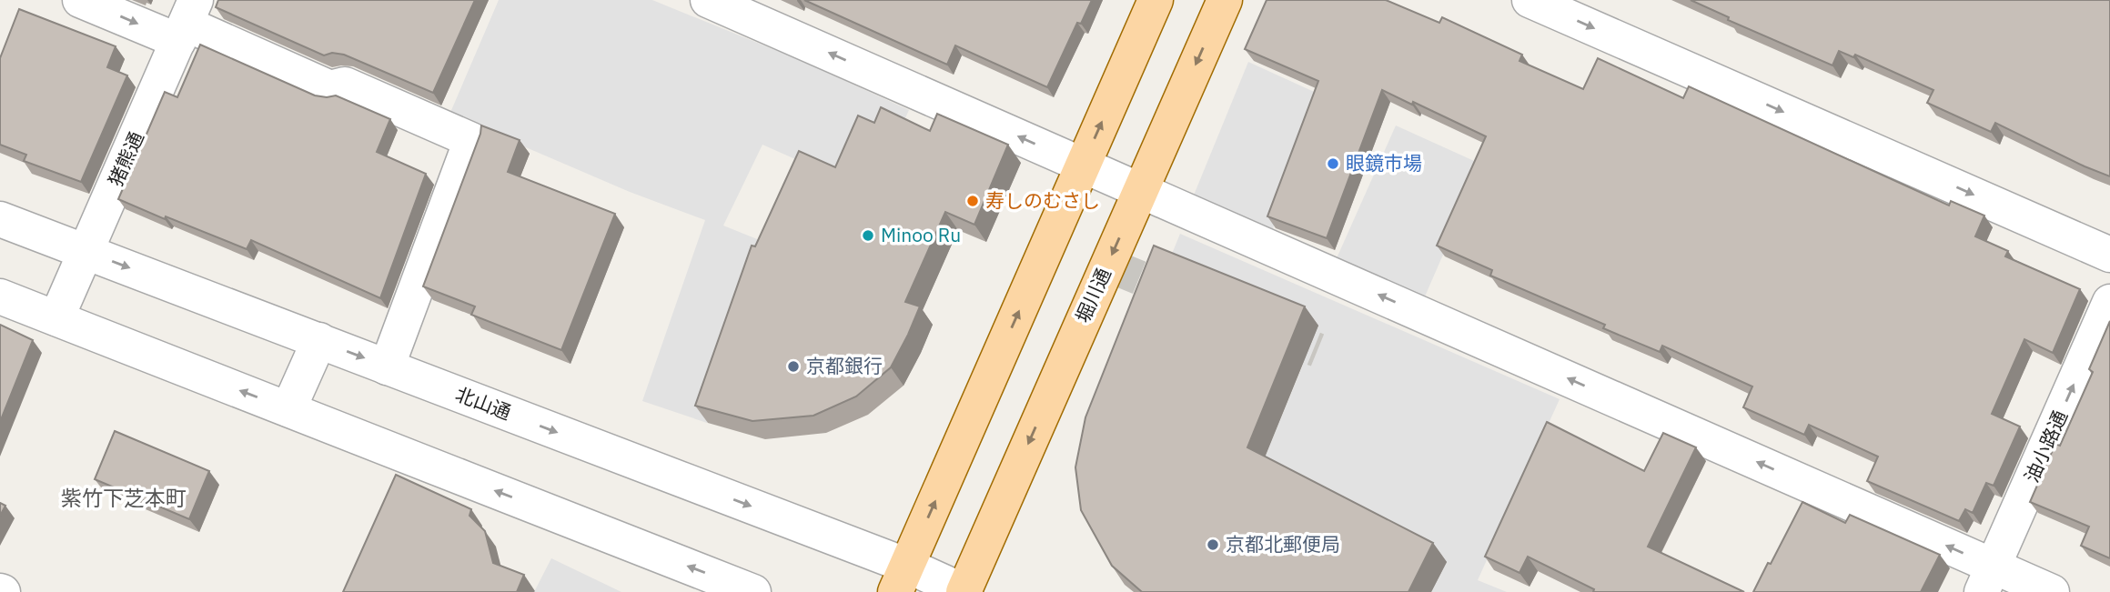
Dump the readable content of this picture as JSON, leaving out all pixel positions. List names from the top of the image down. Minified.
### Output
{"streets":{"main road":["堀川通"],"street":["猪熊通","北山通","油小路通"]},"crossings":[["猪熊通","北山通"],["堀川通","北山通"]],"one_way":["油小路通"],"districts":["紫竹下芝本町"],"places":["眼鏡市場","寿しのむさし","Minoo Ru","京都銀行","京都北郵便局"]}
